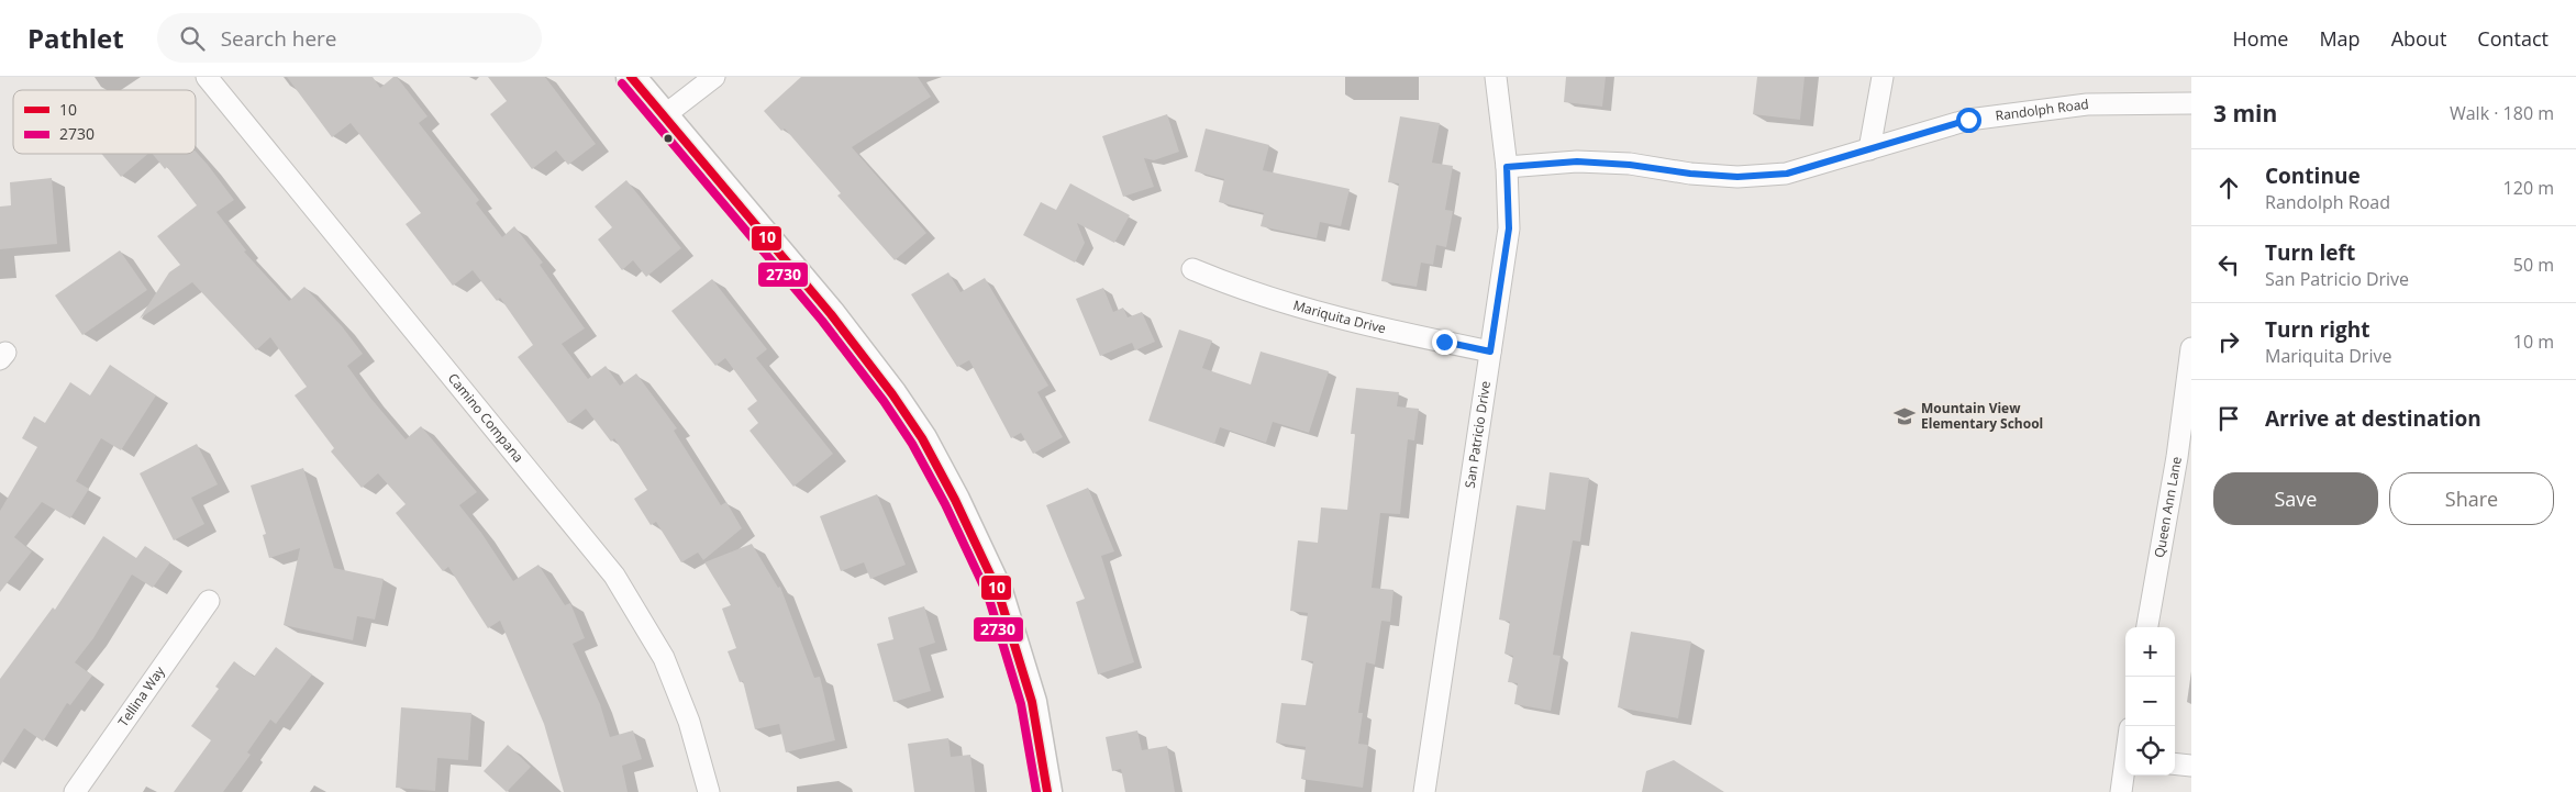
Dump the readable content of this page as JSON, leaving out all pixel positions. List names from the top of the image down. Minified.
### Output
{"streets":{"street":["Randolph Road","Mariquita Drive","Camino Compana","San Patricio Drive","Queen Ann Lane","Tellina Way"]},"crossings":[["Randolph Road","San Patricio Drive"],["Mariquita Drive","San Patricio Drive"]],"places":{"school or university":["Mountain View Elementary School"]},"lines":["transit line 10","transit line 2730"],"legend":["10","2730"],"page":{"header":"Pathlet","search":"Search here","nav":["Home","Map","About","Contact"],"heading":["3 min","Walk · 180 m"],"list":[["Continue","Randolph Road","120 m"],["Turn left","San Patricio Drive","50 m"],["Turn right","Mariquita Drive","10 m"],"Arrive at destination"],"buttons":["Save","Share"],"map_buttons":["+","−"]}}
